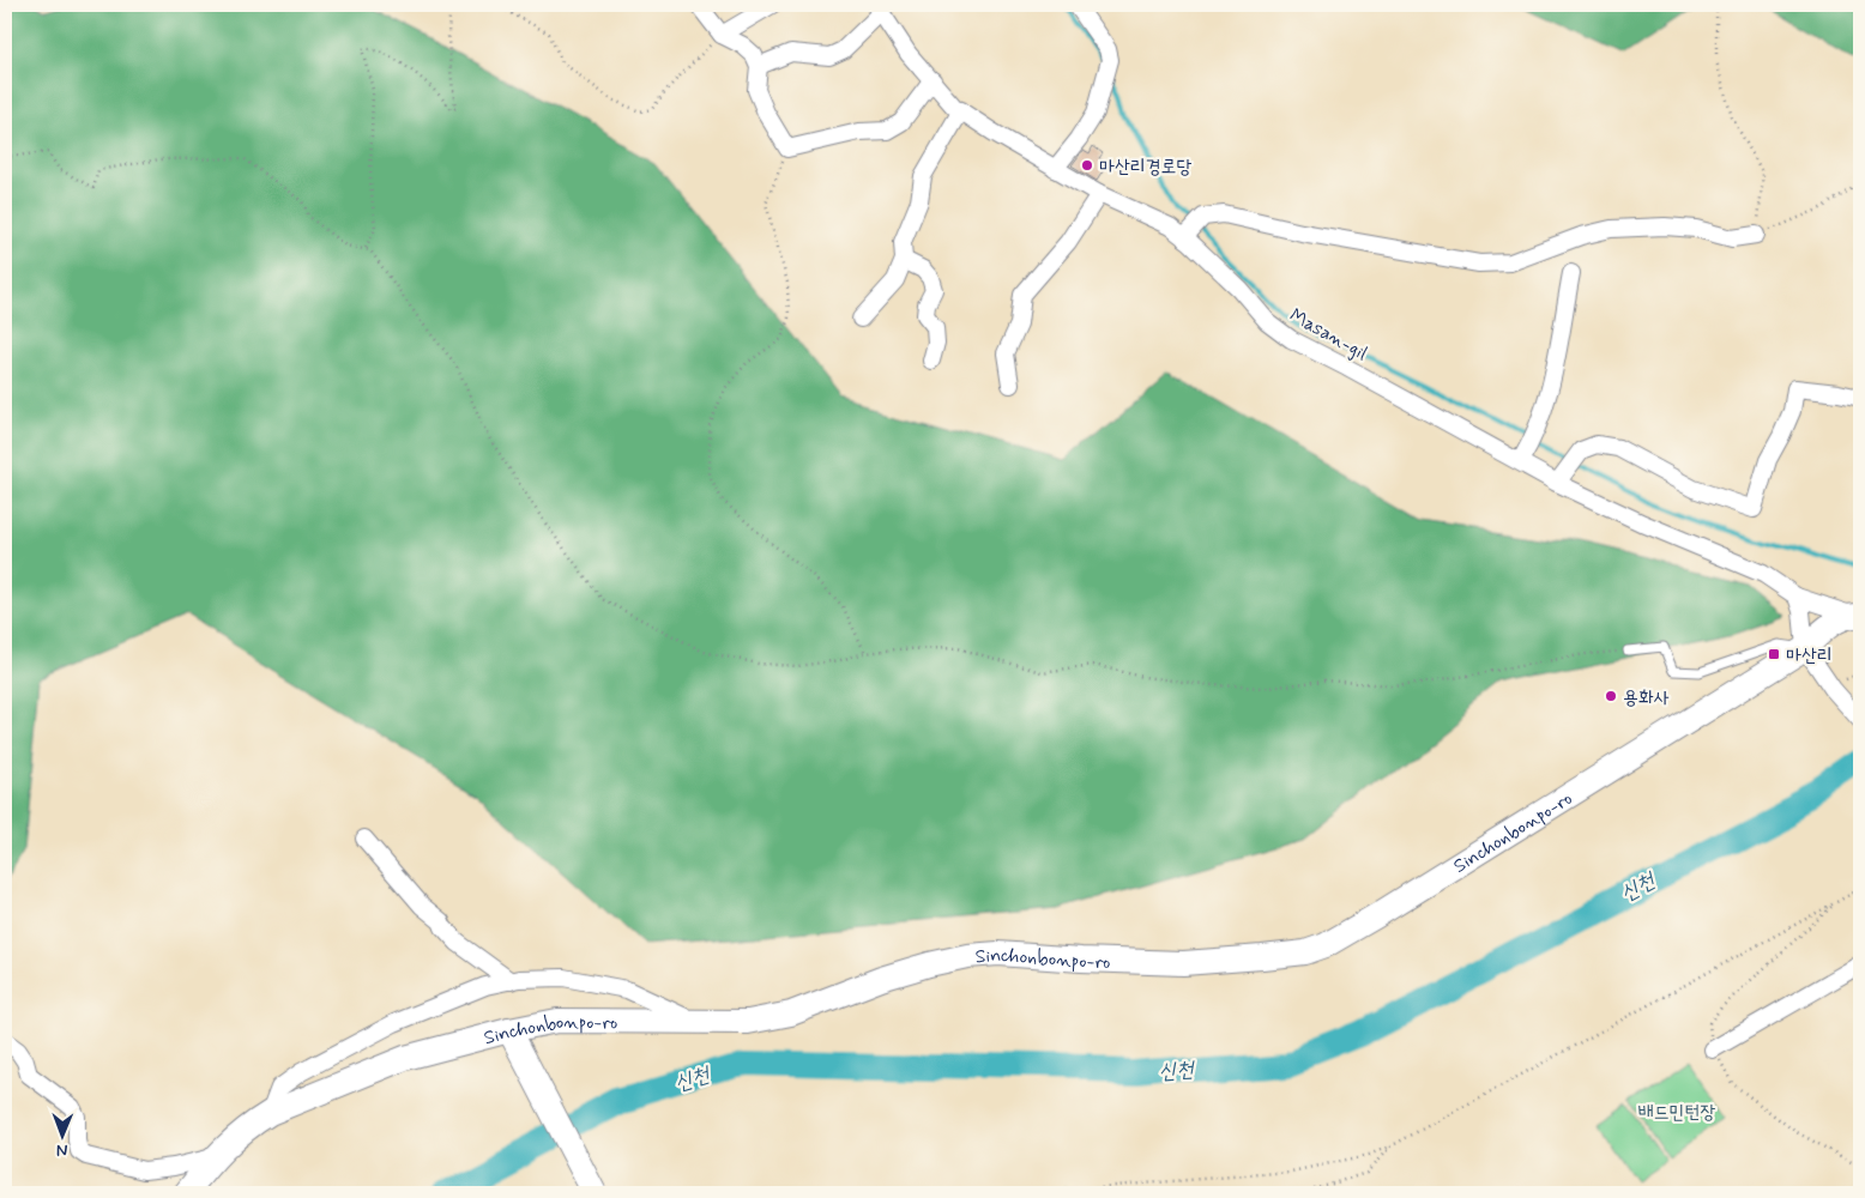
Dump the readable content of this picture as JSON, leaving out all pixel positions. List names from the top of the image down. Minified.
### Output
{"streets":{"main road":["Sinchonbonpo-ro"],"street":["Masan-gil"]},"crossings":[["Masan-gil","Sinchonbonpo-ro"]],"water":["신천"],"parks":["배드민턴장"],"places":{"other":["마산리경로당","용화사"],"transit":["마산리"]},"north":"bottom"}
